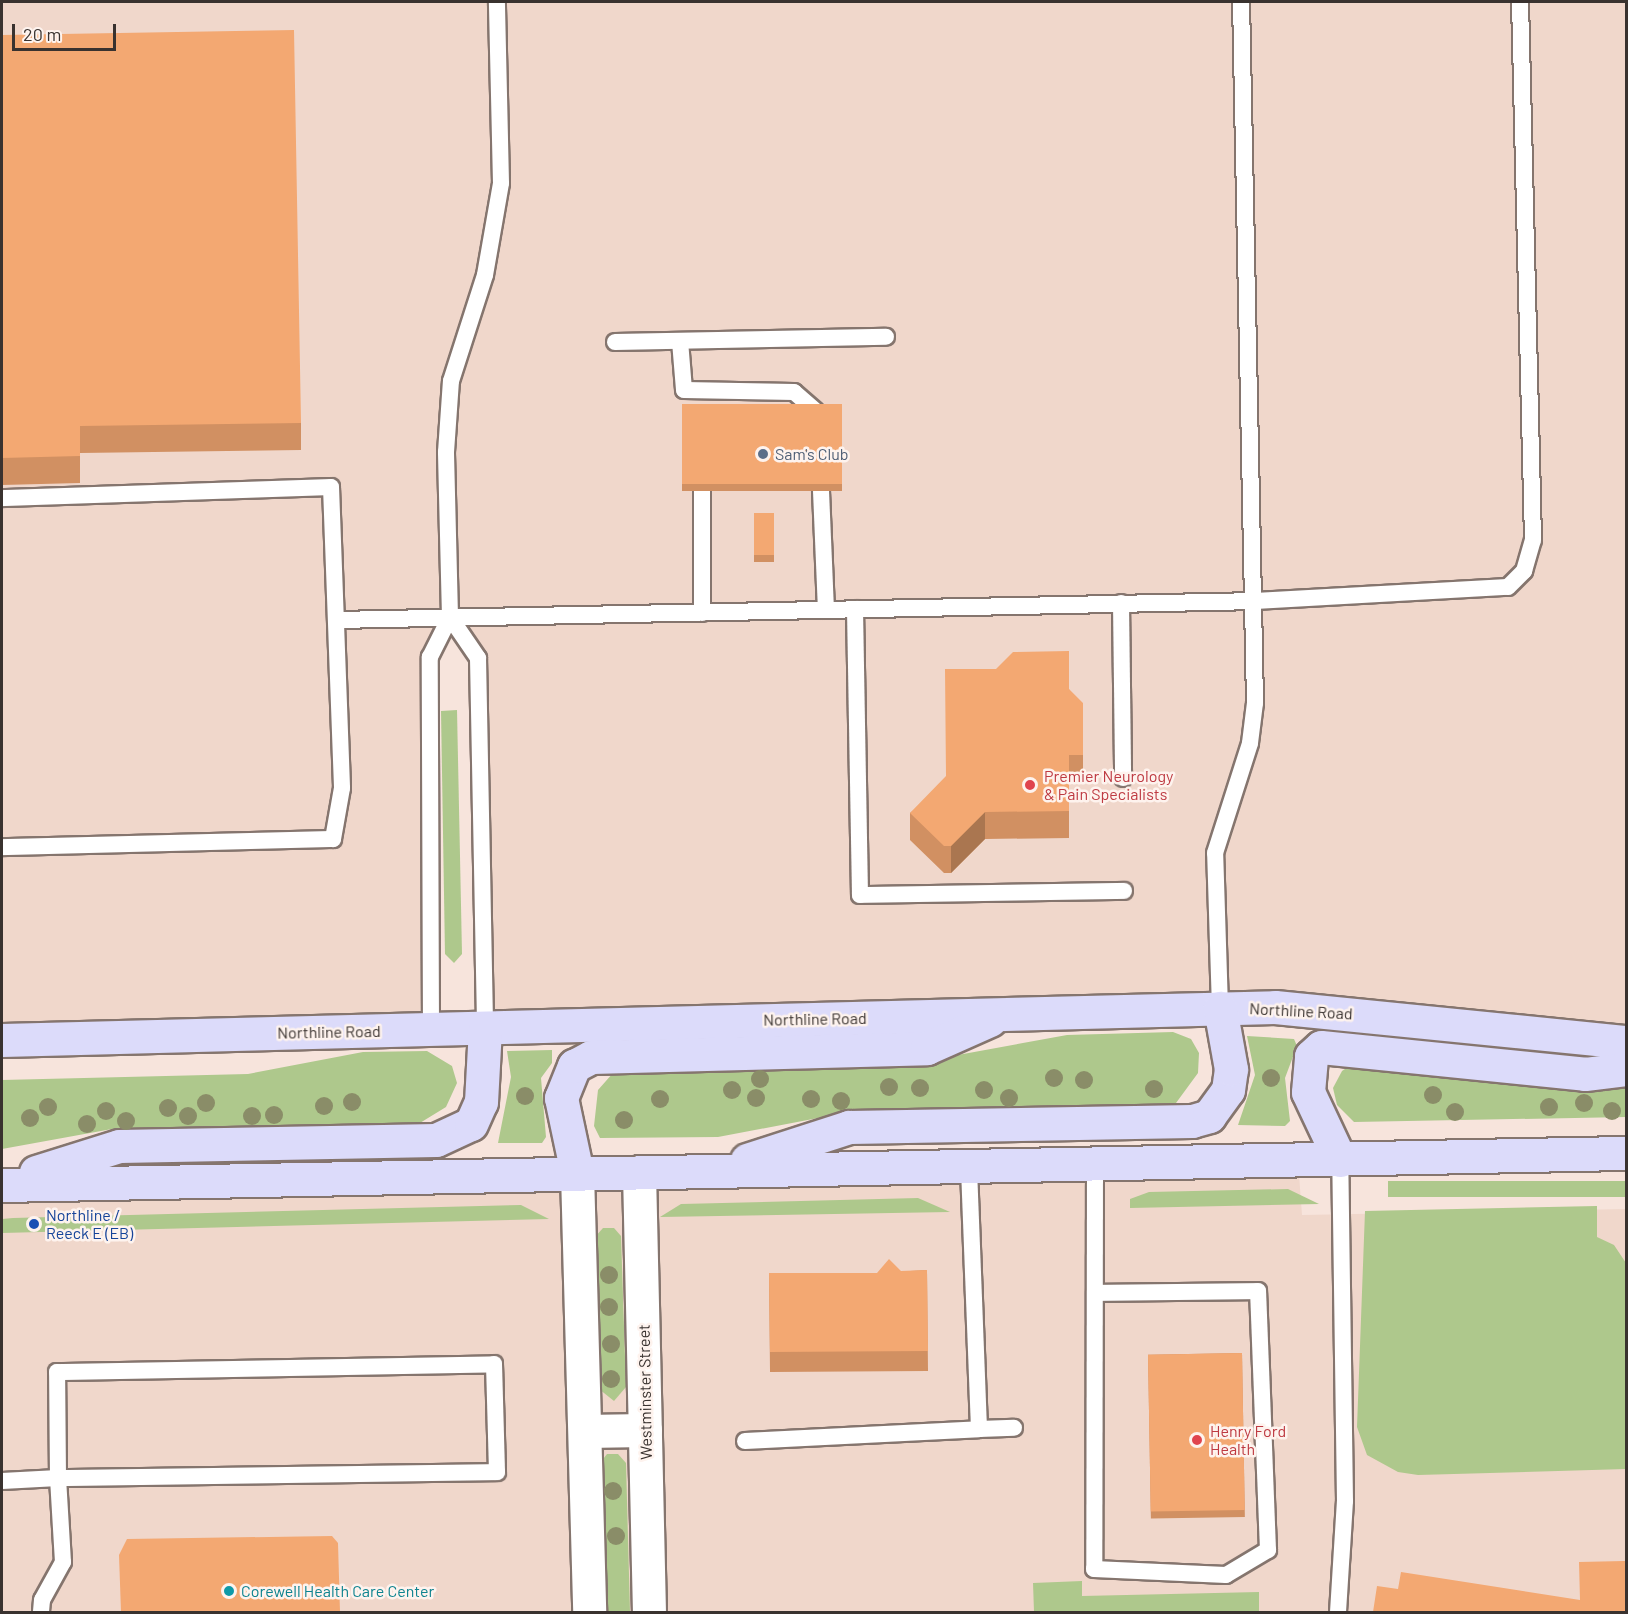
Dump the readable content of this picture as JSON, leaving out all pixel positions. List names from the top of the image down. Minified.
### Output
{"streets":{"main road":["Northline Road"],"street":["Westminster Street"]},"places":["Sam's Club","Premier Neurology & Pain Specialists","Northline / Reeck E (EB)","Henry Ford Health","Corewell Health Care Center"],"scale_bar":"20 m"}
